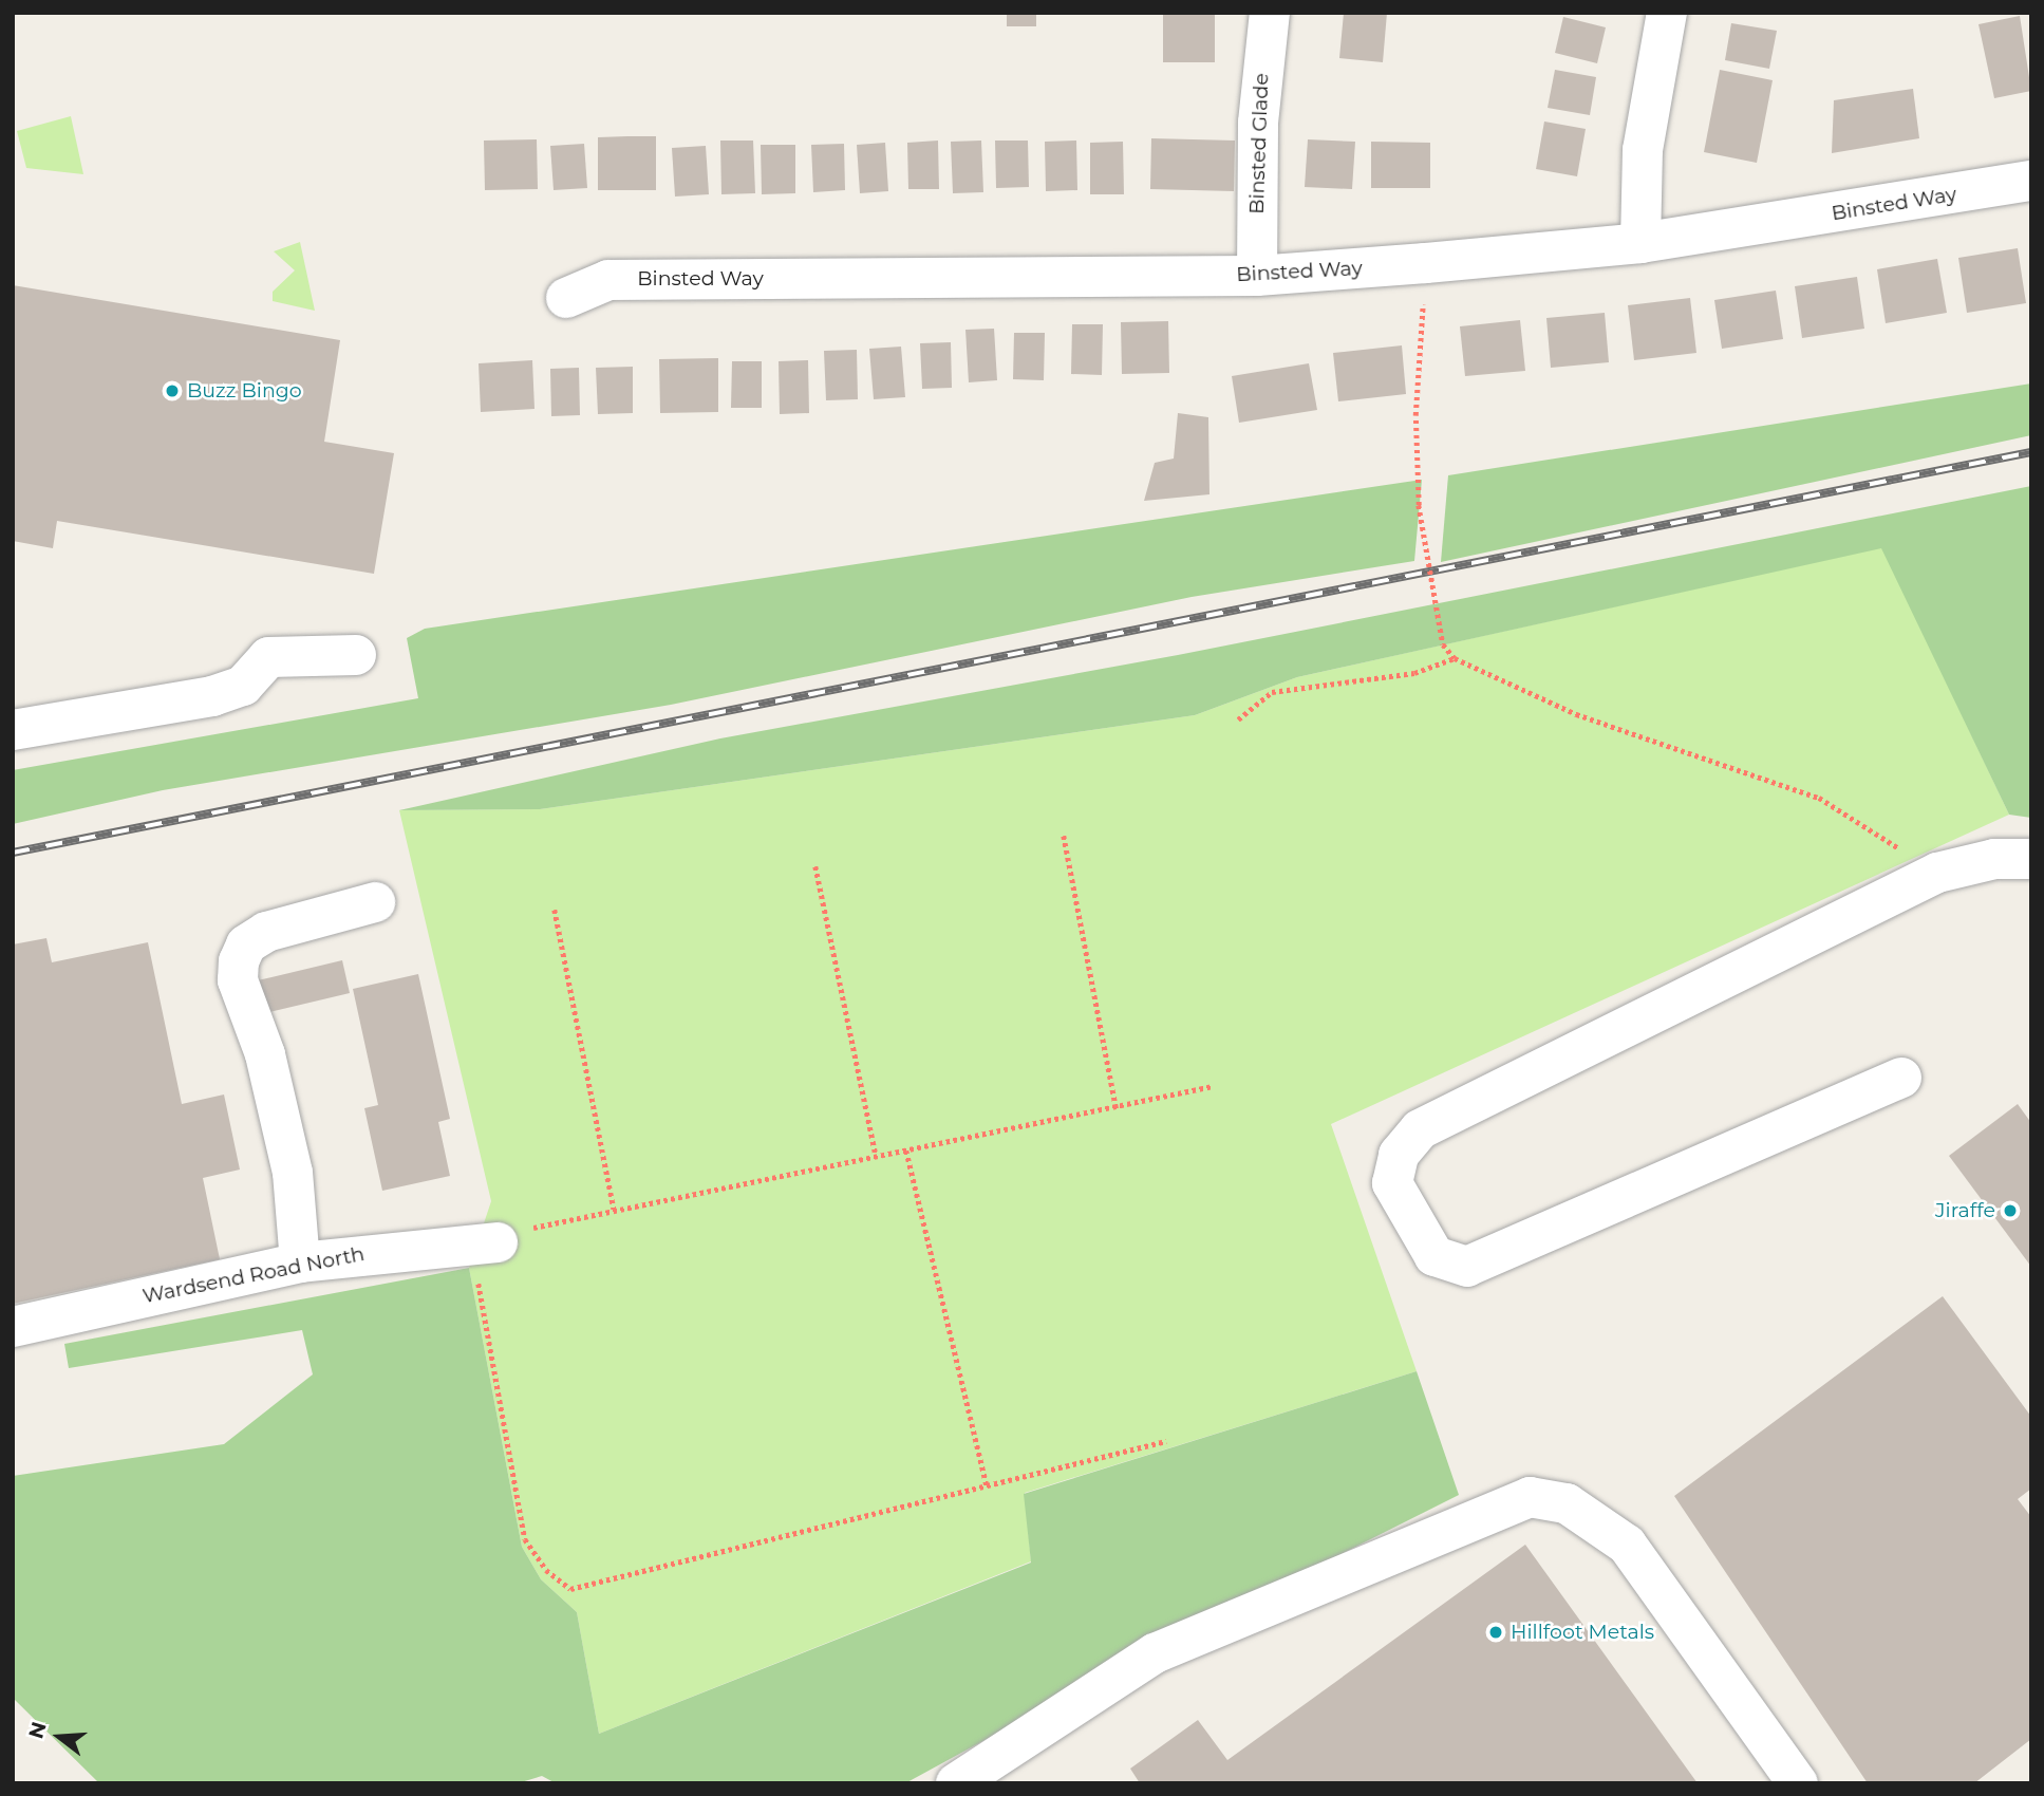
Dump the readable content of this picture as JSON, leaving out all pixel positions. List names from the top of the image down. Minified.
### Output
{"streets":{"street":["Binsted Glade","Binsted Way","Wardsend Road North"]},"crossings":[["Binsted Glade","Binsted Way"]],"places":["Buzz Bingo","Jiraffe","Hillfoot Metals"],"north":"left"}
